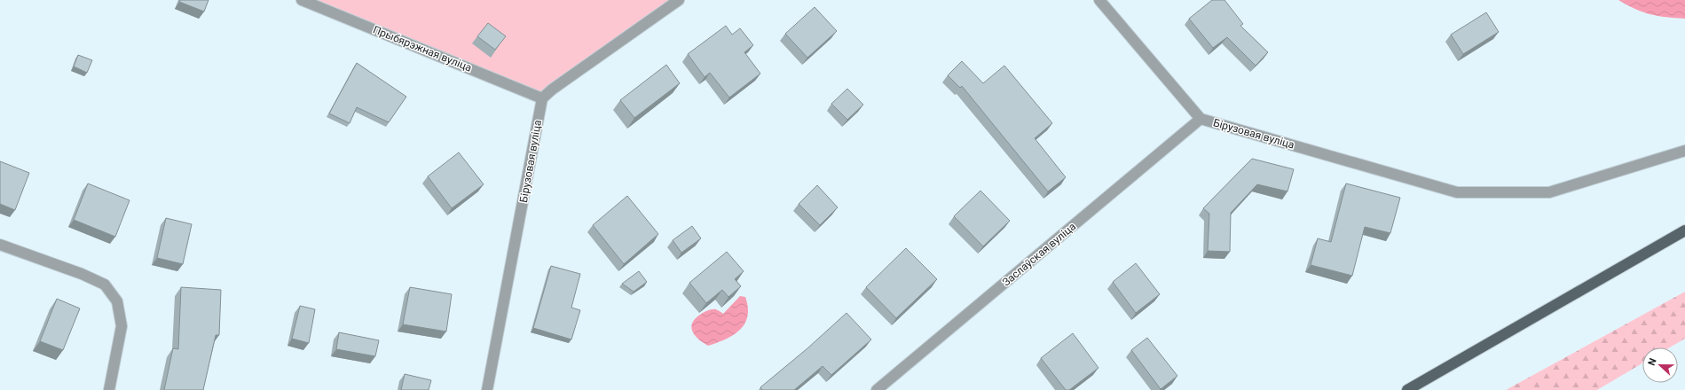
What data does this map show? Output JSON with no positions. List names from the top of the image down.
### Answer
{
  "streets": {
    "street": ["Прыбярэжная вуліца", "Бірузовая вуліца", "Заслаўская вуліца"]
  },
  "crossings": [
    ["Прыбярэжная вуліца", "Бірузовая вуліца"],
    ["Бірузовая вуліца", "Заслаўская вуліца"]
  ],
  "north": "left"
}
